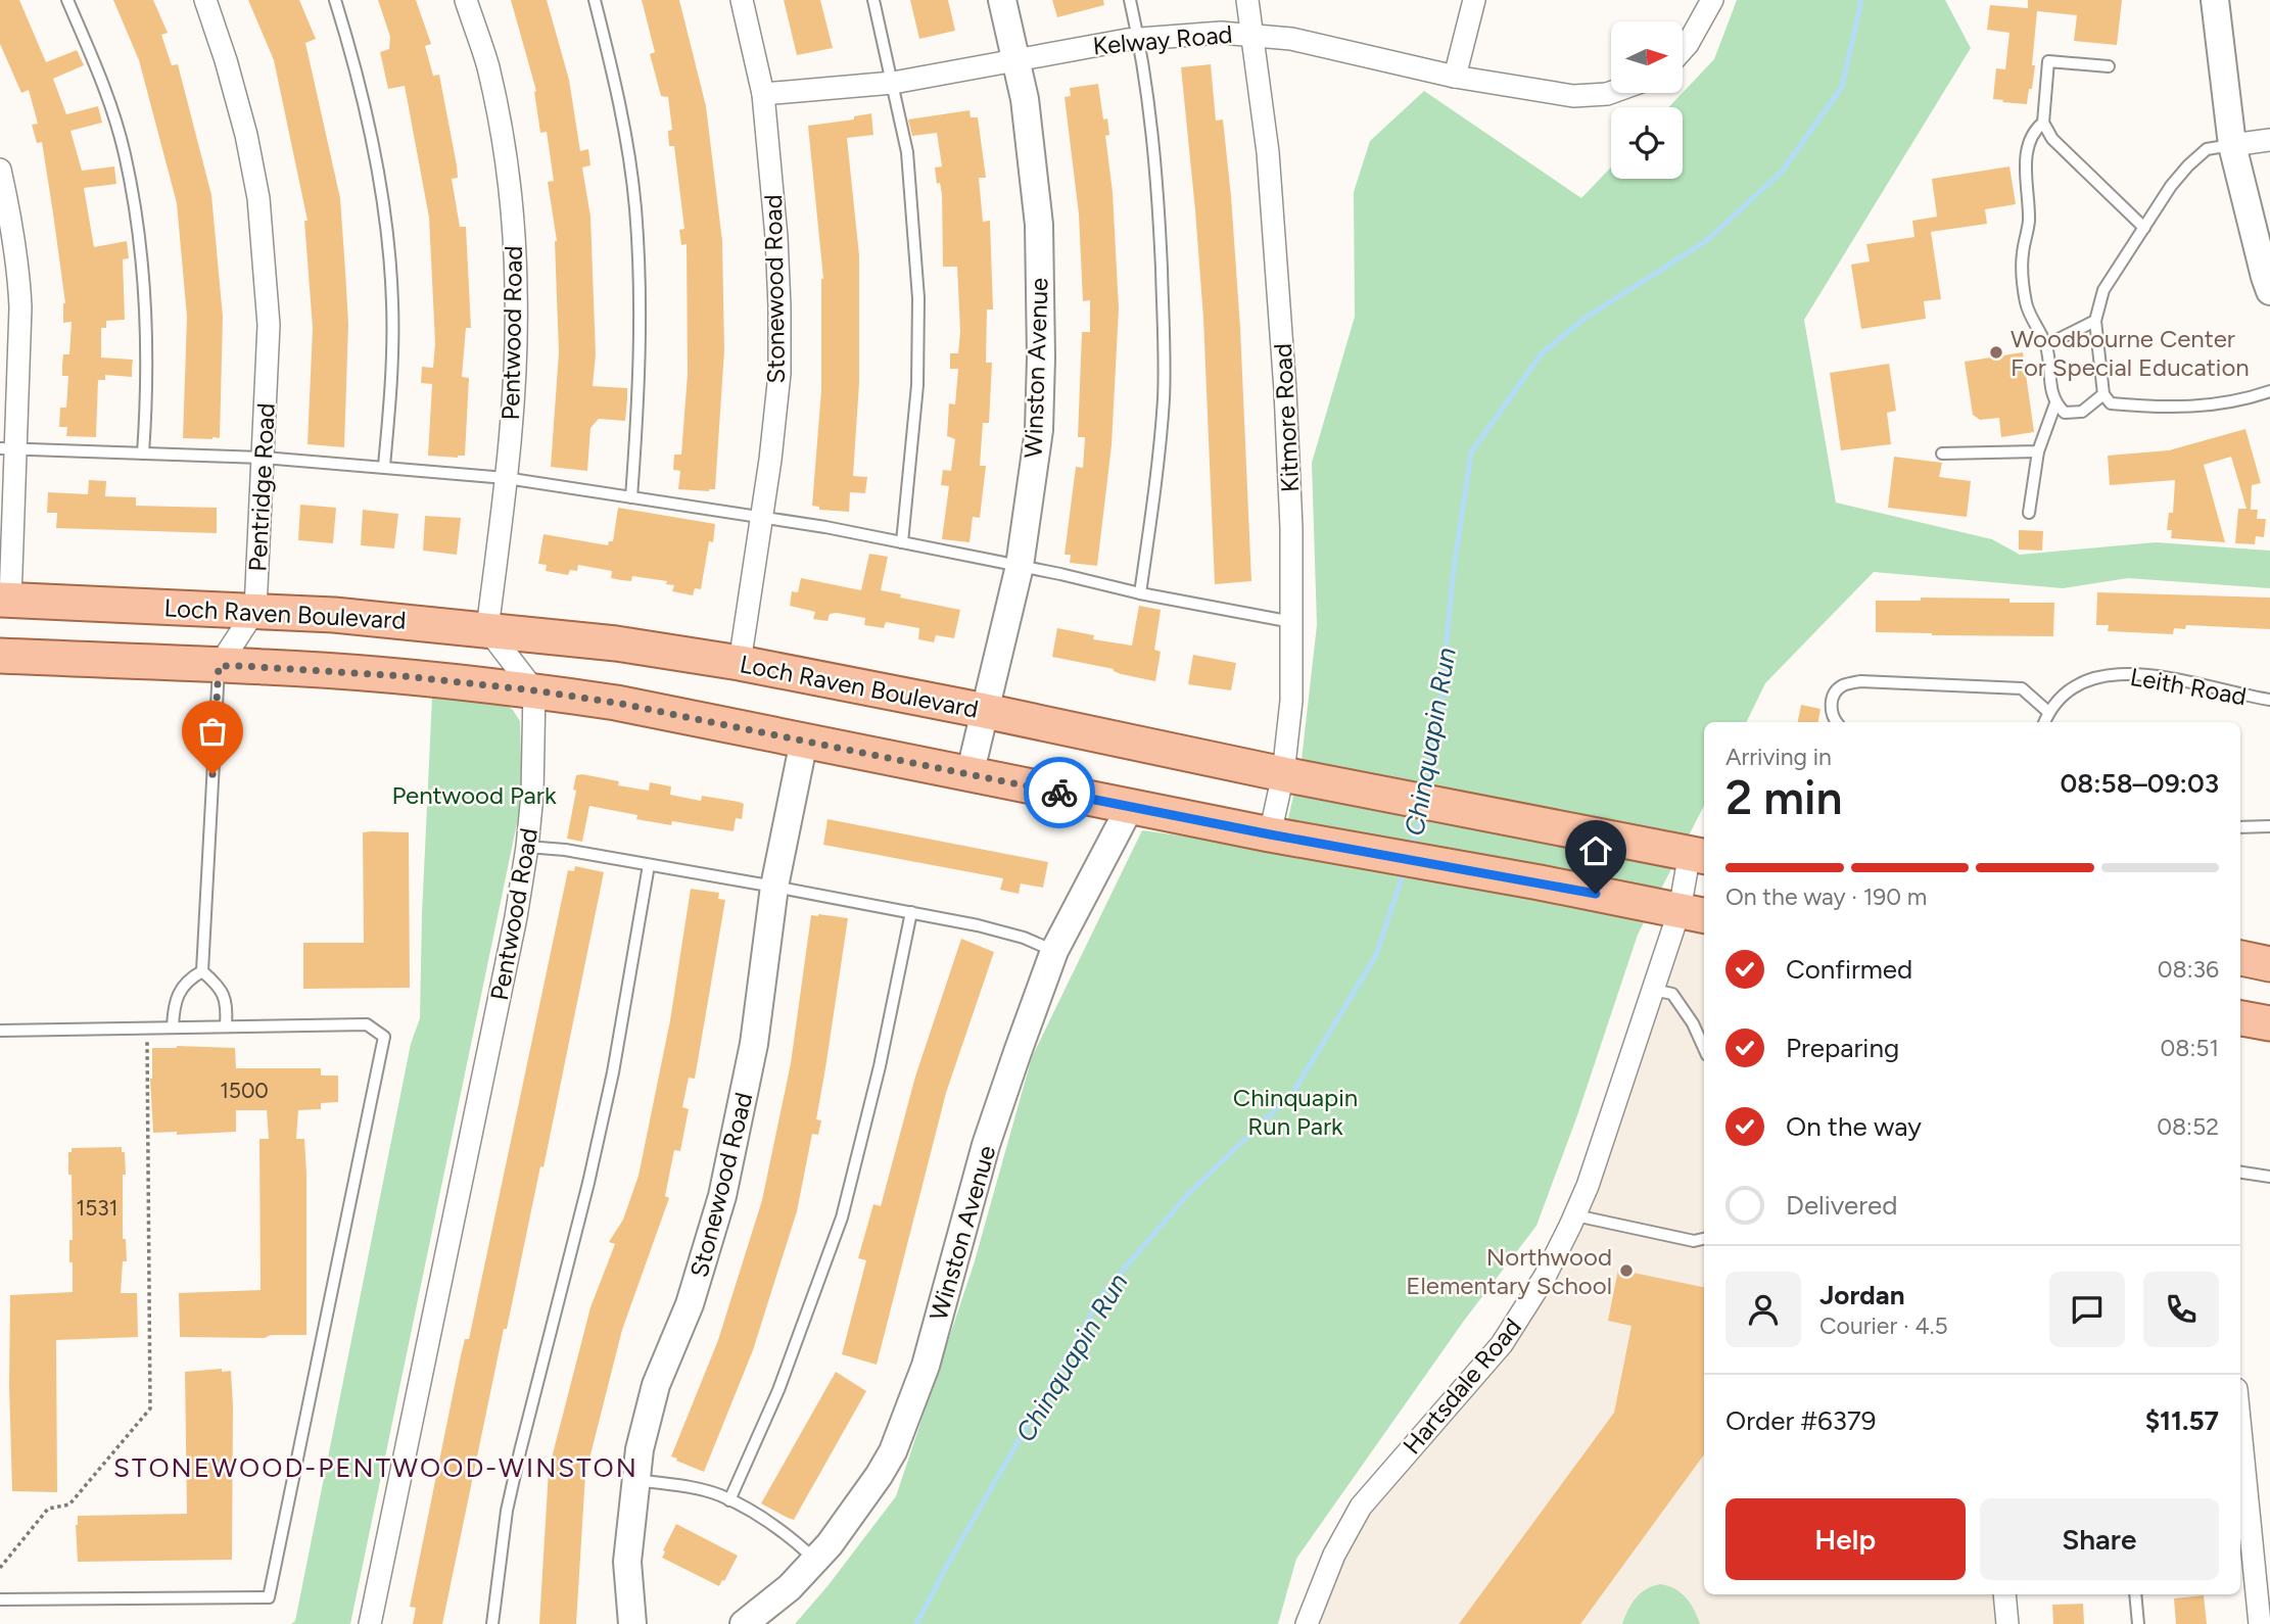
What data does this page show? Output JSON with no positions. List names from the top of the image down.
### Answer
{
  "streets": {
    "main road": ["Loch Raven Boulevard"],
    "street": [
      "Kelway Road",
      "Stonewood Road",
      "Pentwood Road",
      "Winston Avenue",
      "Kitmore Road",
      "Pentridge Road",
      "Hartsdale Road"
    ],
    "lane": ["Leith Road"]
  },
  "crossings": [
    ["Kelway Road", "Stonewood Road"],
    ["Kelway Road", "Winston Avenue"],
    ["Kelway Road", "Kitmore Road"],
    ["Stonewood Road", "Loch Raven Boulevard"],
    ["Pentwood Road", "Loch Raven Boulevard"],
    ["Winston Avenue", "Loch Raven Boulevard"],
    ["Kitmore Road", "Loch Raven Boulevard"],
    ["Pentridge Road", "Loch Raven Boulevard"],
    ["Loch Raven Boulevard", "Hartsdale Road"]
  ],
  "districts": ["STONEWOOD-PENTWOOD-WINSTON"],
  "water": ["Chinquapin Run"],
  "parks": ["Pentwood Park", "Chinquapin Run Park"],
  "places": ["Woodbourne Center For Special Education", "Northwood Elementary School"],
  "house_numbers": ["1500", "1531"],
  "north": "right",
  "page": {
    "heading": ["2 min", "Arriving in", "08:58–09:03"],
    "panel": [
      "Jordan",
      "Courier · 4.5",
      "Order #6379",
      "$11.57"
    ],
    "bar": "On the way · 190 m",
    "list": [
      ["Confirmed", "08:36"],
      ["Preparing", "08:51"],
      ["On the way", "08:52"],
      "Delivered"
    ],
    "buttons": ["Help", "Share"]
  }
}
